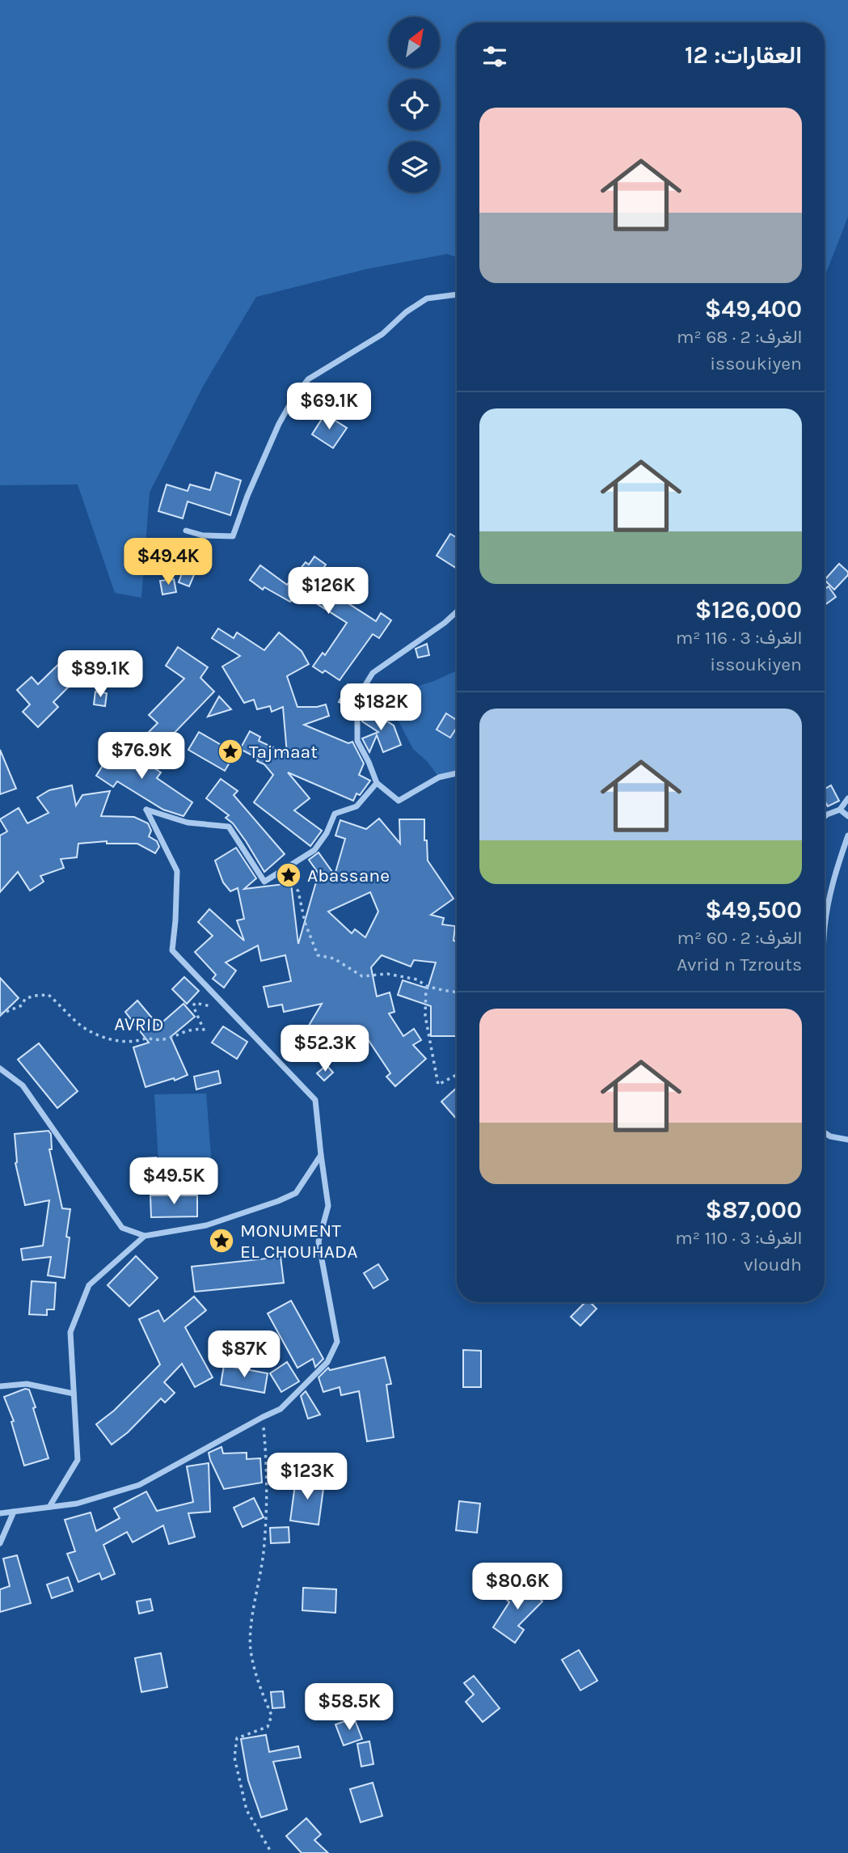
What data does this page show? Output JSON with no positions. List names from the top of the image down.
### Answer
{
  "streets": {
    "path": ["AVRID"]
  },
  "places": {
    "place": ["Tajmaat", "Abassane", "MONUMENT EL CHOUHADA"]
  },
  "north": "top right",
  "page": {
    "heading": "العقارات: 12",
    "list": [
      {
        "name": "$49,400",
        "note": "الغرف: 2 · 68 m² · issoukiyen"
      },
      {
        "name": "$126,000",
        "note": "الغرف: 3 · 116 m² · issoukiyen"
      },
      {
        "name": "$49,500",
        "note": "الغرف: 2 · 60 m² · Avrid n Tzrouts"
      },
      {
        "name": "$87,000",
        "note": "الغرف: 3 · 110 m² · vloudh"
      }
    ],
    "price": [
      "$69.1K",
      "$49.4K",
      "$126K",
      "$89.1K",
      "$182K",
      "$76.9K",
      "$52.3K",
      "$49.5K",
      "$87K",
      "$123K",
      "$80.6K",
      "$58.5K"
    ]
  }
}
